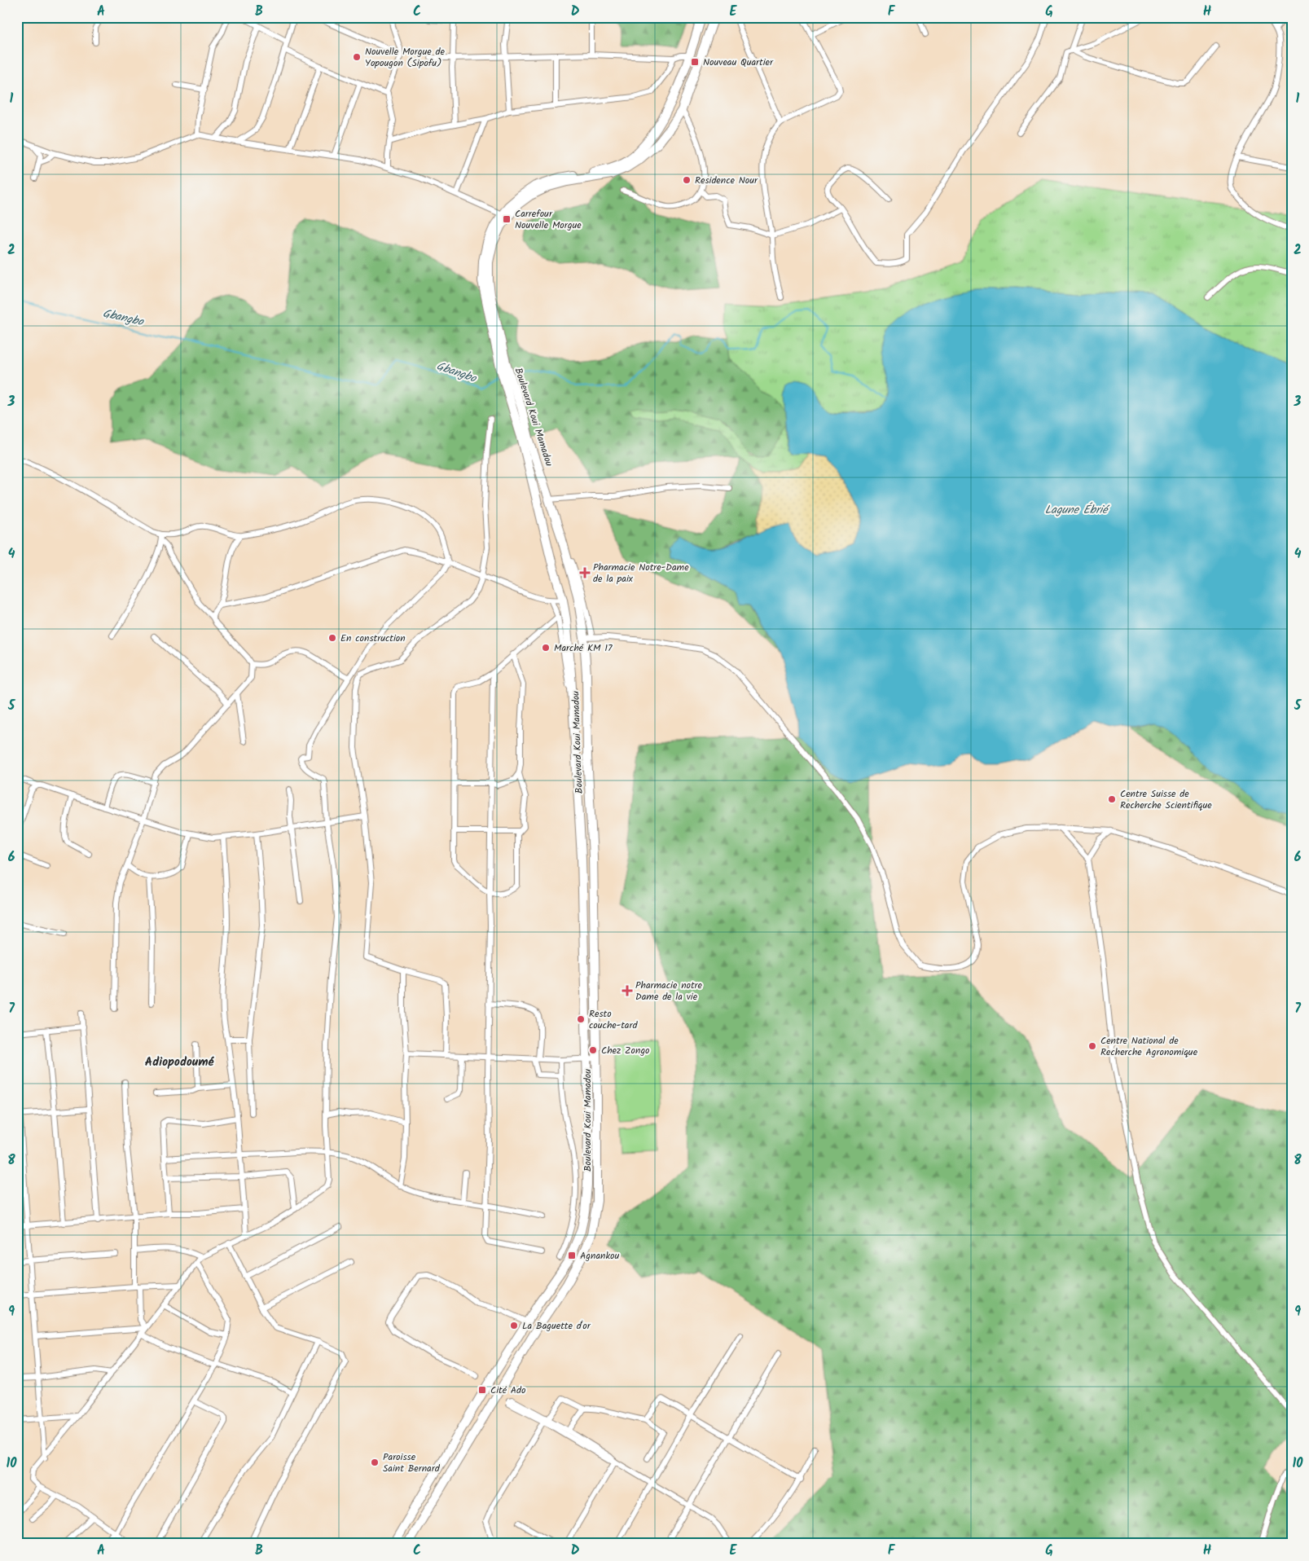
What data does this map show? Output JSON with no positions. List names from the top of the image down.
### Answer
{
  "streets": {
    "main road": ["Boulevard Koui Mamadou"]
  },
  "districts": ["Adiopodoumé"],
  "water": ["Gbangbo", "Lagune Ébrié"],
  "places": {
    "other": [
      "Nouvelle Morgue de Yopougon (Sipofu)",
      "Residence Nour",
      "En construction",
      "Marché KM 17",
      "Centre Suisse de Recherche Scientifique",
      "Resto couche-tard",
      "Centre National de Recherche Agronomique",
      "Chez Zongo",
      "La Baguette d'or",
      "Paroisse Saint Bernard"
    ],
    "transit": [
      "Nouveau Quartier",
      "Carrefour Nouvelle Morgue",
      "Agnankou",
      "Cité Ado"
    ],
    "health": ["Pharmacie Notre-Dame de la paix", "Pharmacie notre Dame de la vie"]
  },
  "grid": {
    "columns": [
      "A",
      "B",
      "C",
      "D",
      "E",
      "F",
      "G",
      "H"
    ],
    "rows": [
      "1",
      "2",
      "3",
      "4",
      "5",
      "6",
      "7",
      "8",
      "9",
      "10"
    ]
  }
}
